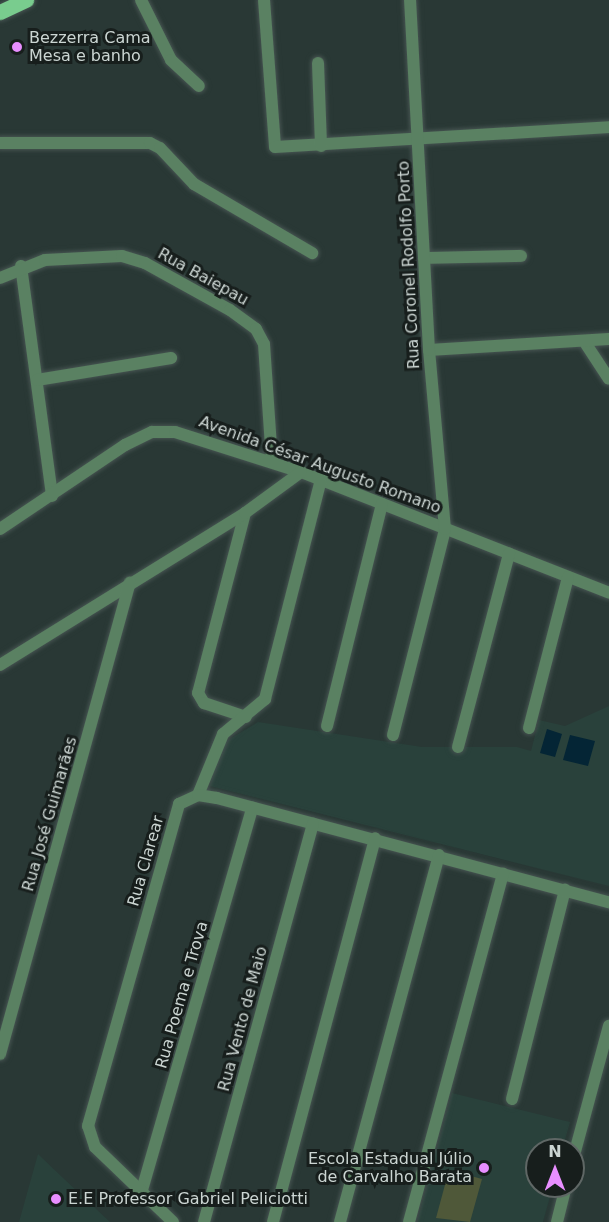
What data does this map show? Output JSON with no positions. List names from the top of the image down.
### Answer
{
  "streets": {
    "street": [
      "Rua Coronel Rodolfo Porto",
      "Rua Baiepau",
      "Avenida César Augusto Romano",
      "Rua José Guimarães",
      "Rua Clarear",
      "Rua Poema e Trova",
      "Rua Vento de Maio"
    ]
  },
  "crossings": [
    ["Rua Coronel Rodolfo Porto", "Avenida César Augusto Romano"],
    ["Rua Baiepau", "Avenida César Augusto Romano"],
    ["Rua Clarear", "Rua Poema e Trova"]
  ],
  "places": ["Bezzerra Cama Mesa e banho", "Escola Estadual Júlio de Carvalho Barata", "E.E Professor Gabriel Peliciotti"],
  "north": "top"
}
